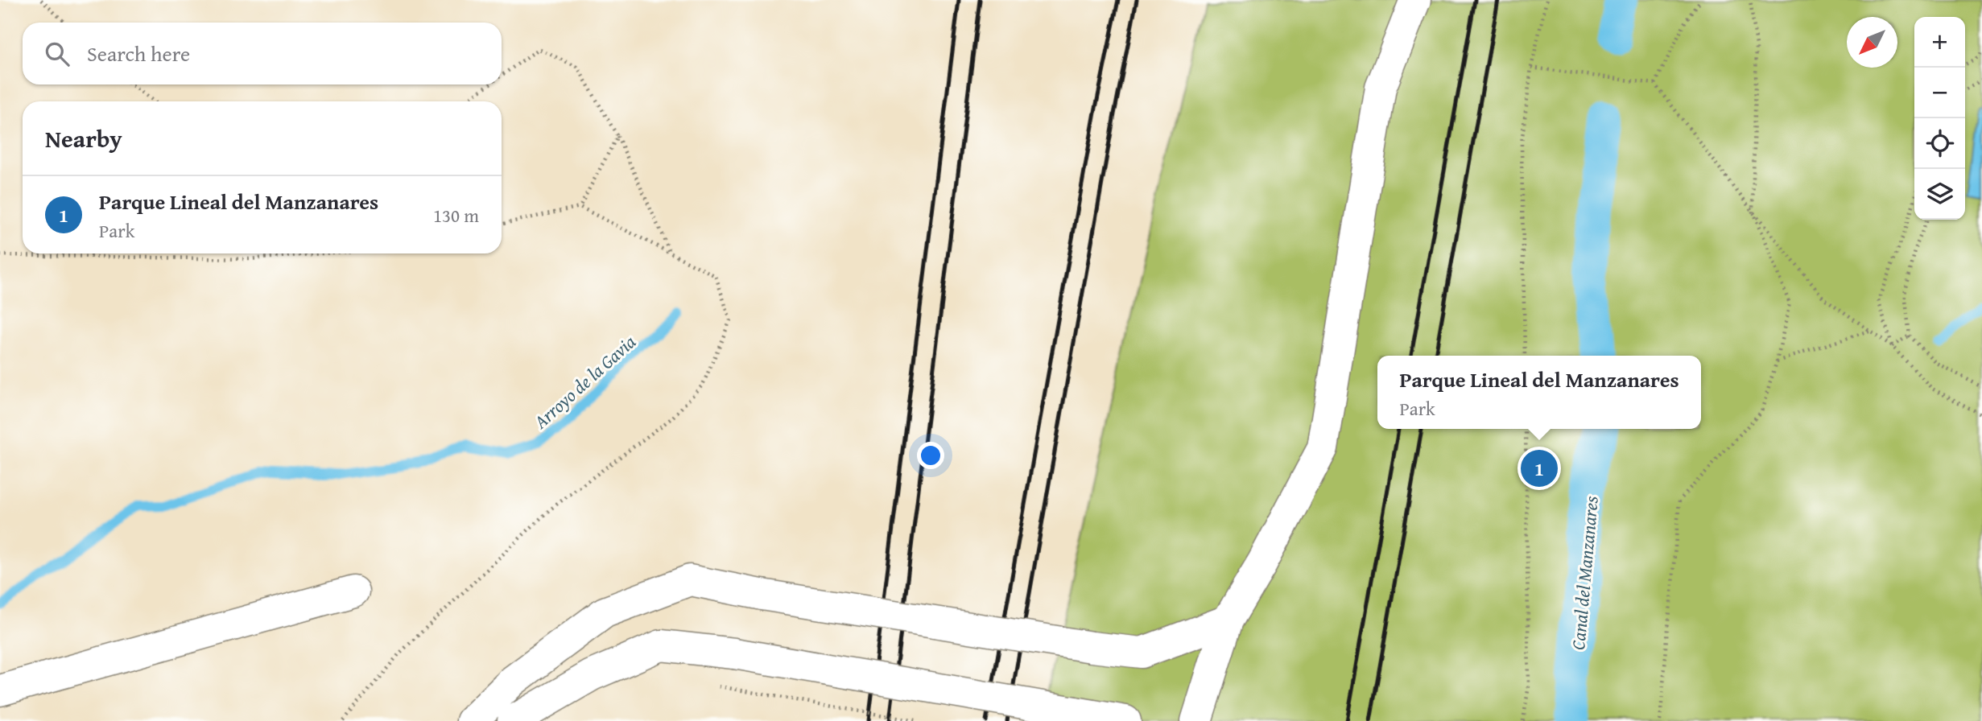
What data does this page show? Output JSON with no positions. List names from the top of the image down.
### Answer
{
  "water": ["Arroyo de la Gavia", "Canal del Manzanares"],
  "north": "bottom left",
  "page": {
    "map_buttons": ["+", "−"],
    "search": "Search here",
    "heading": "Nearby",
    "list": [
      {
        "mark": "1",
        "name": "Parque Lineal del Manzanares",
        "note": "Park",
        "value": "130 m"
      }
    ],
    "popup": ["Parque Lineal del Manzanares", "Park"],
    "pins": "1"
  }
}
